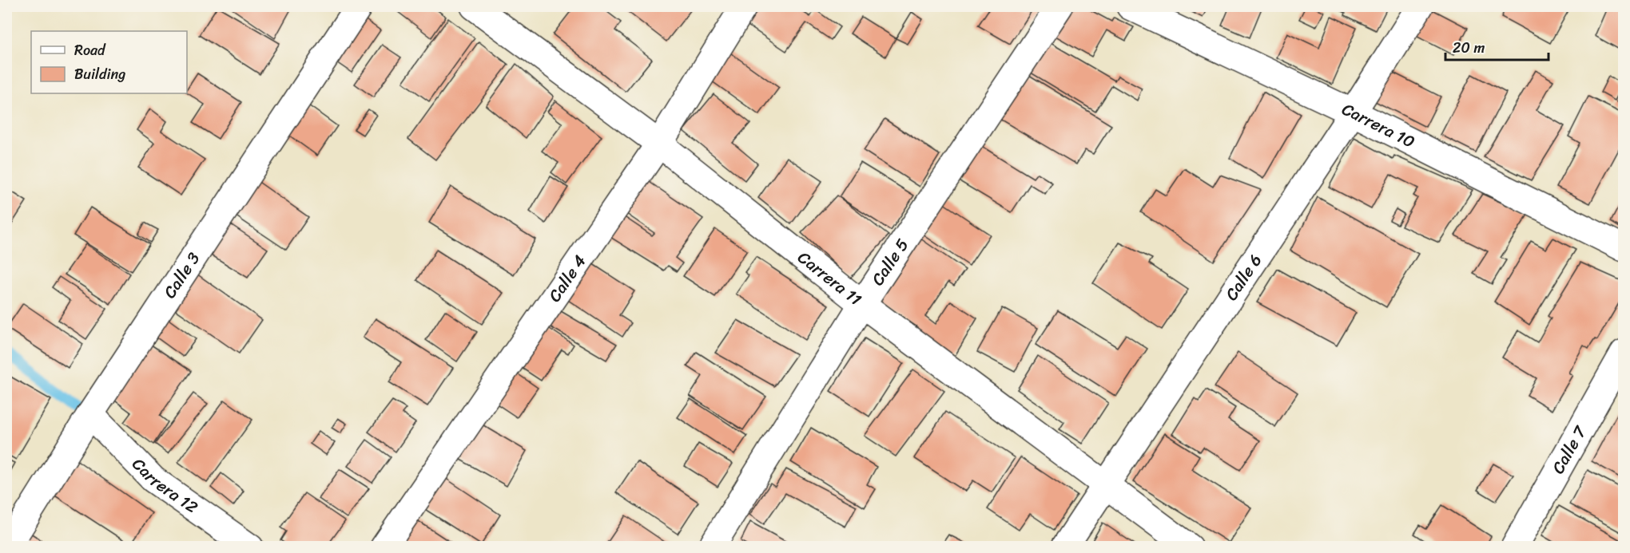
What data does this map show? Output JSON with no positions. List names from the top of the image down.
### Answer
{
  "streets": {
    "street": [
      "Carrera 10",
      "Calle 5",
      "Calle 3",
      "Calle 6",
      "Calle 4",
      "Carrera 11",
      "Calle 7",
      "Carrera 12"
    ]
  },
  "crossings": [
    ["Carrera 10", "Calle 6"],
    ["Calle 5", "Carrera 11"],
    ["Calle 3", "Carrera 12"],
    ["Calle 6", "Carrera 11"],
    ["Calle 4", "Carrera 11"]
  ],
  "legend": ["Road", "Building"],
  "scale_bar": "20 m"
}
